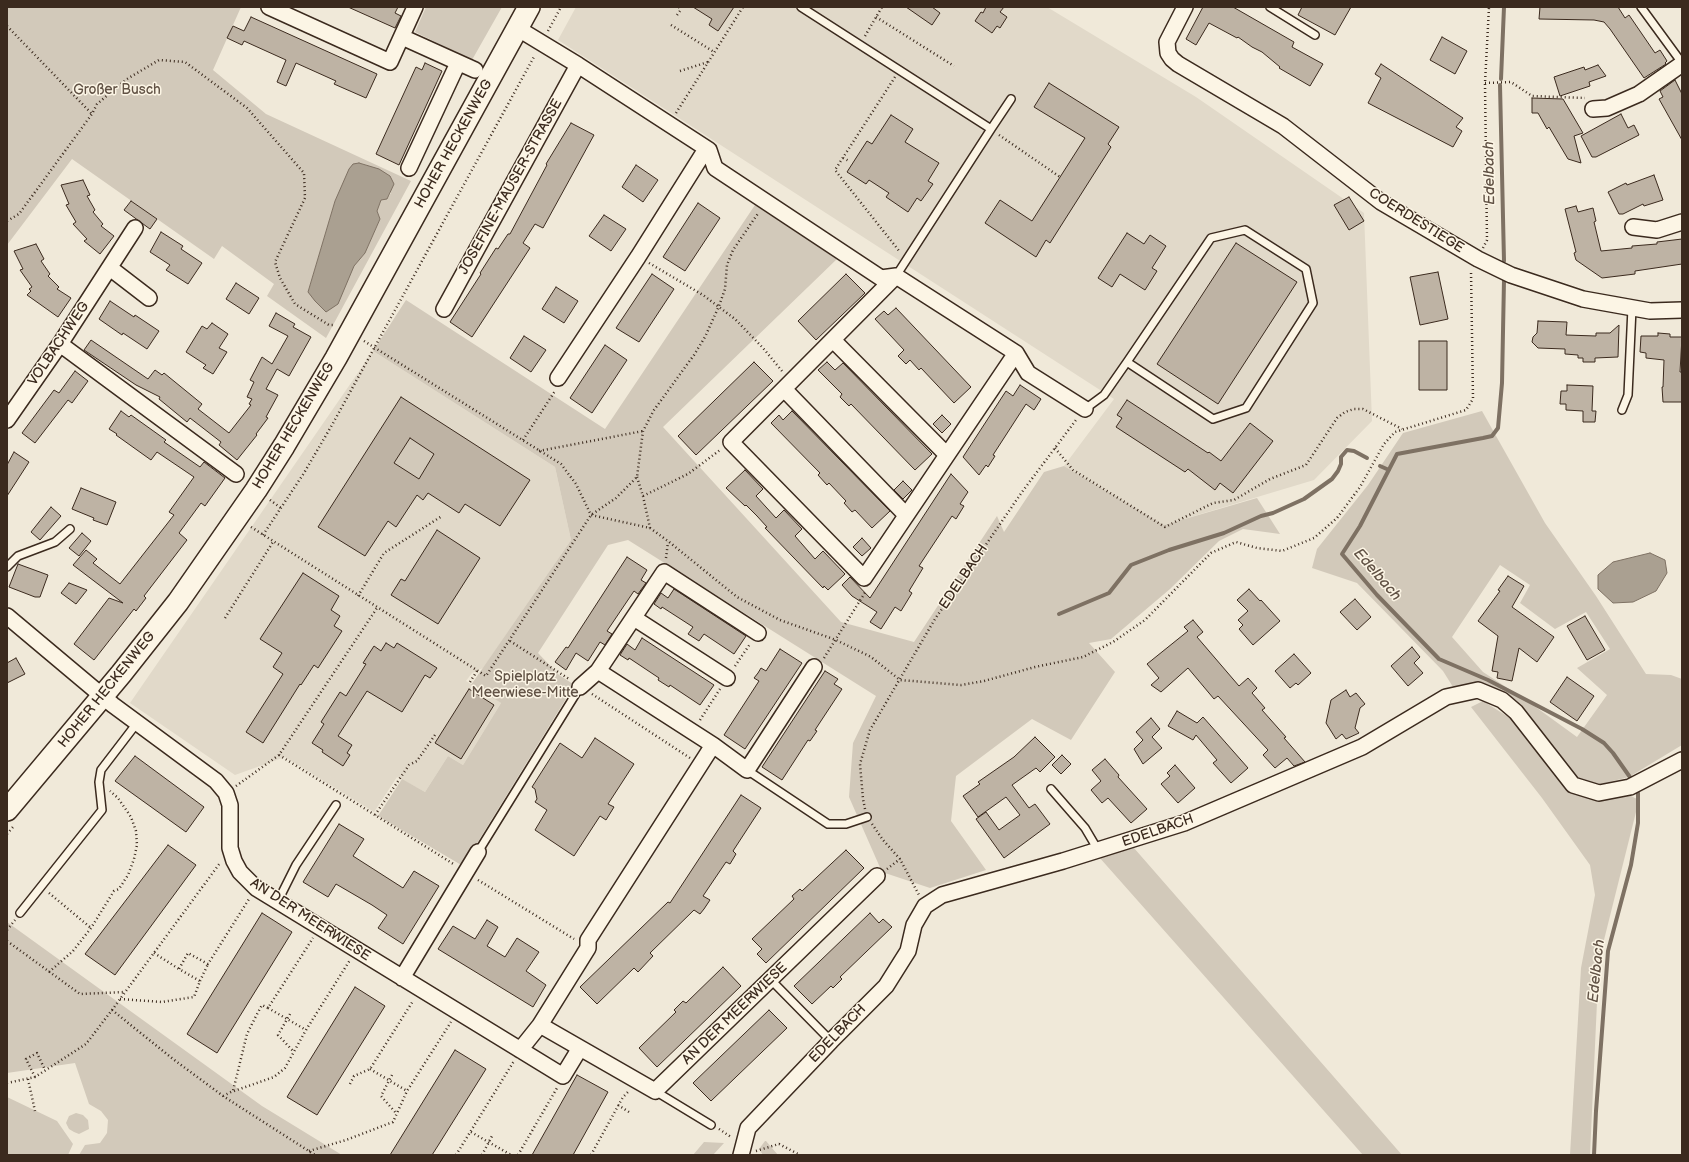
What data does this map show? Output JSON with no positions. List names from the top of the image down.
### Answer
{
  "streets": {
    "street": [
      "HOHER HECKENWEG",
      "JOSEFINE-MAUSER-STRASSE",
      "COERDESTIEGE",
      "VOLBACHWEG",
      "EDELBACH",
      "AN DER MEERWIESE"
    ]
  },
  "crossings": [
    ["HOHER HECKENWEG", "VOLBACHWEG"]
  ],
  "water": ["Edelbach"],
  "parks": ["Großer Busch", "Spielplatz Meerwiese-Mitte"]
}
